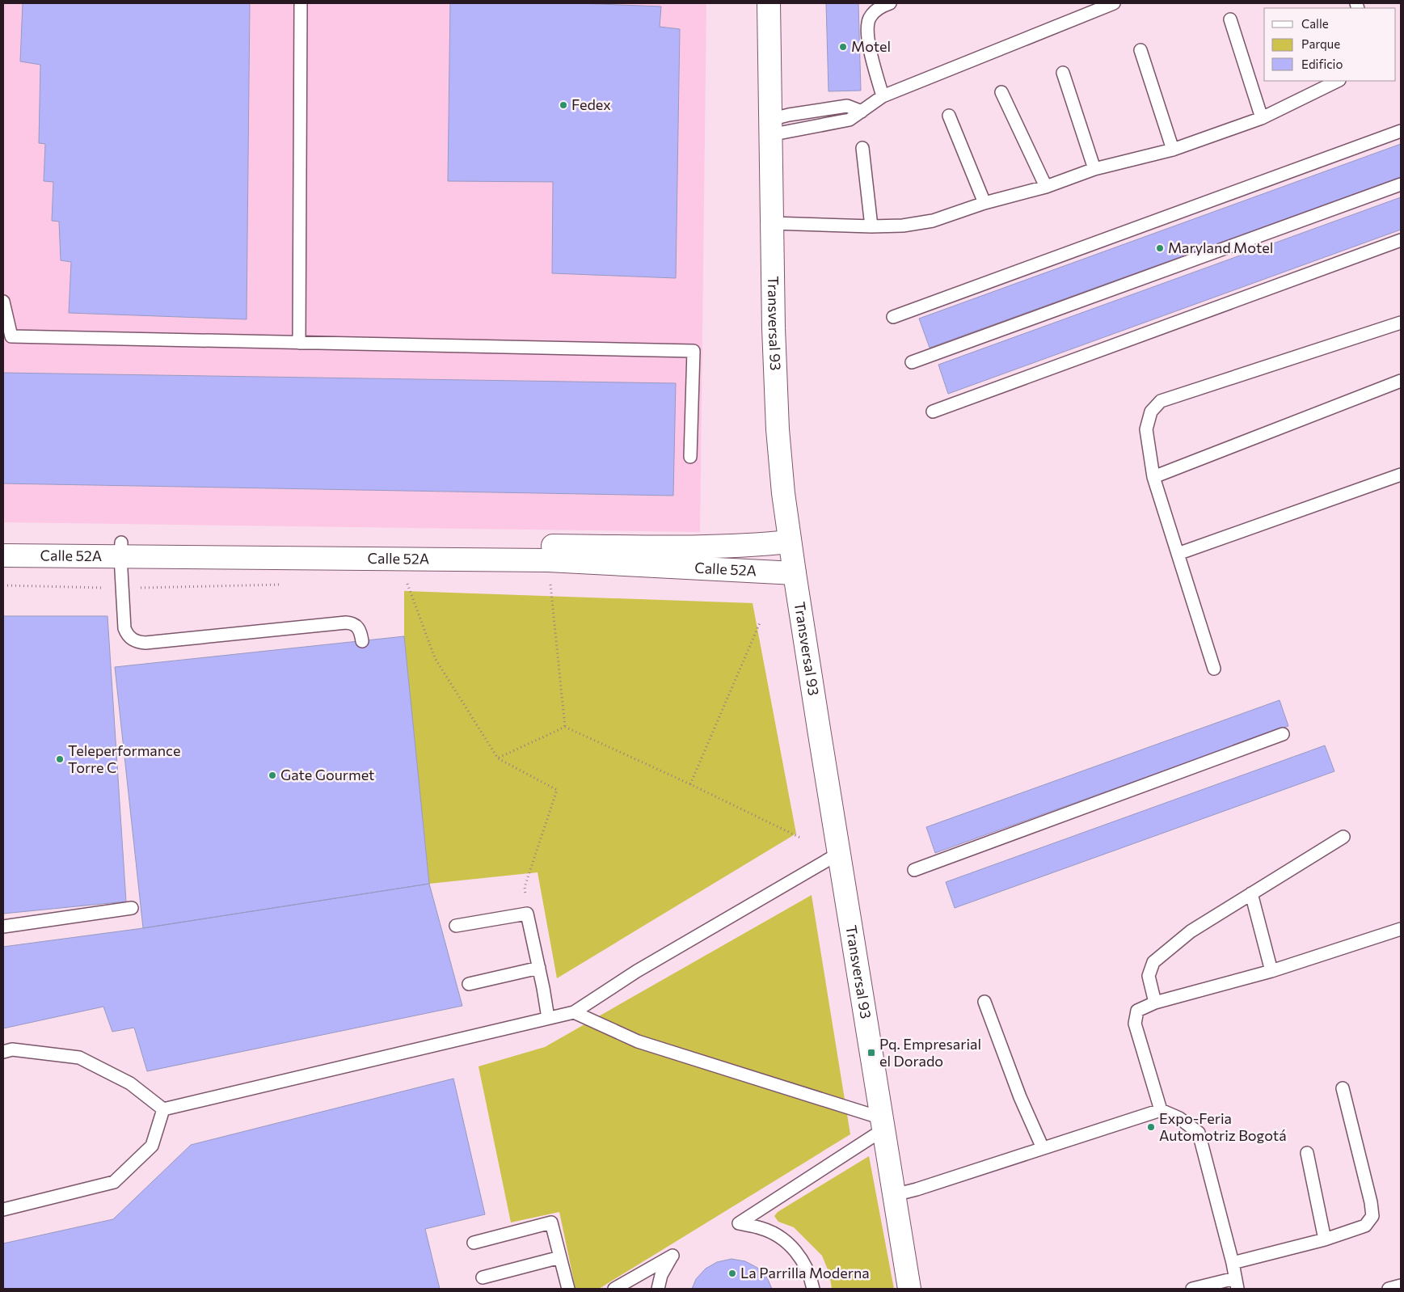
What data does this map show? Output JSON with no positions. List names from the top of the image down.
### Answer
{
  "streets": {
    "street": ["Transversal 93", "Calle 52A"]
  },
  "crossings": [
    ["Transversal 93", "Calle 52A"]
  ],
  "places": {
    "other": [
      "Motel",
      "Fedex",
      "Maryland Motel",
      "Teleperformance Torre C",
      "Gate Gourmet",
      "Expo-Feria Automotriz Bogotá",
      "La Parrilla Moderna"
    ],
    "transit": ["Pq. Empresarial el Dorado"]
  },
  "legend": ["Calle", "Parque", "Edificio"]
}
